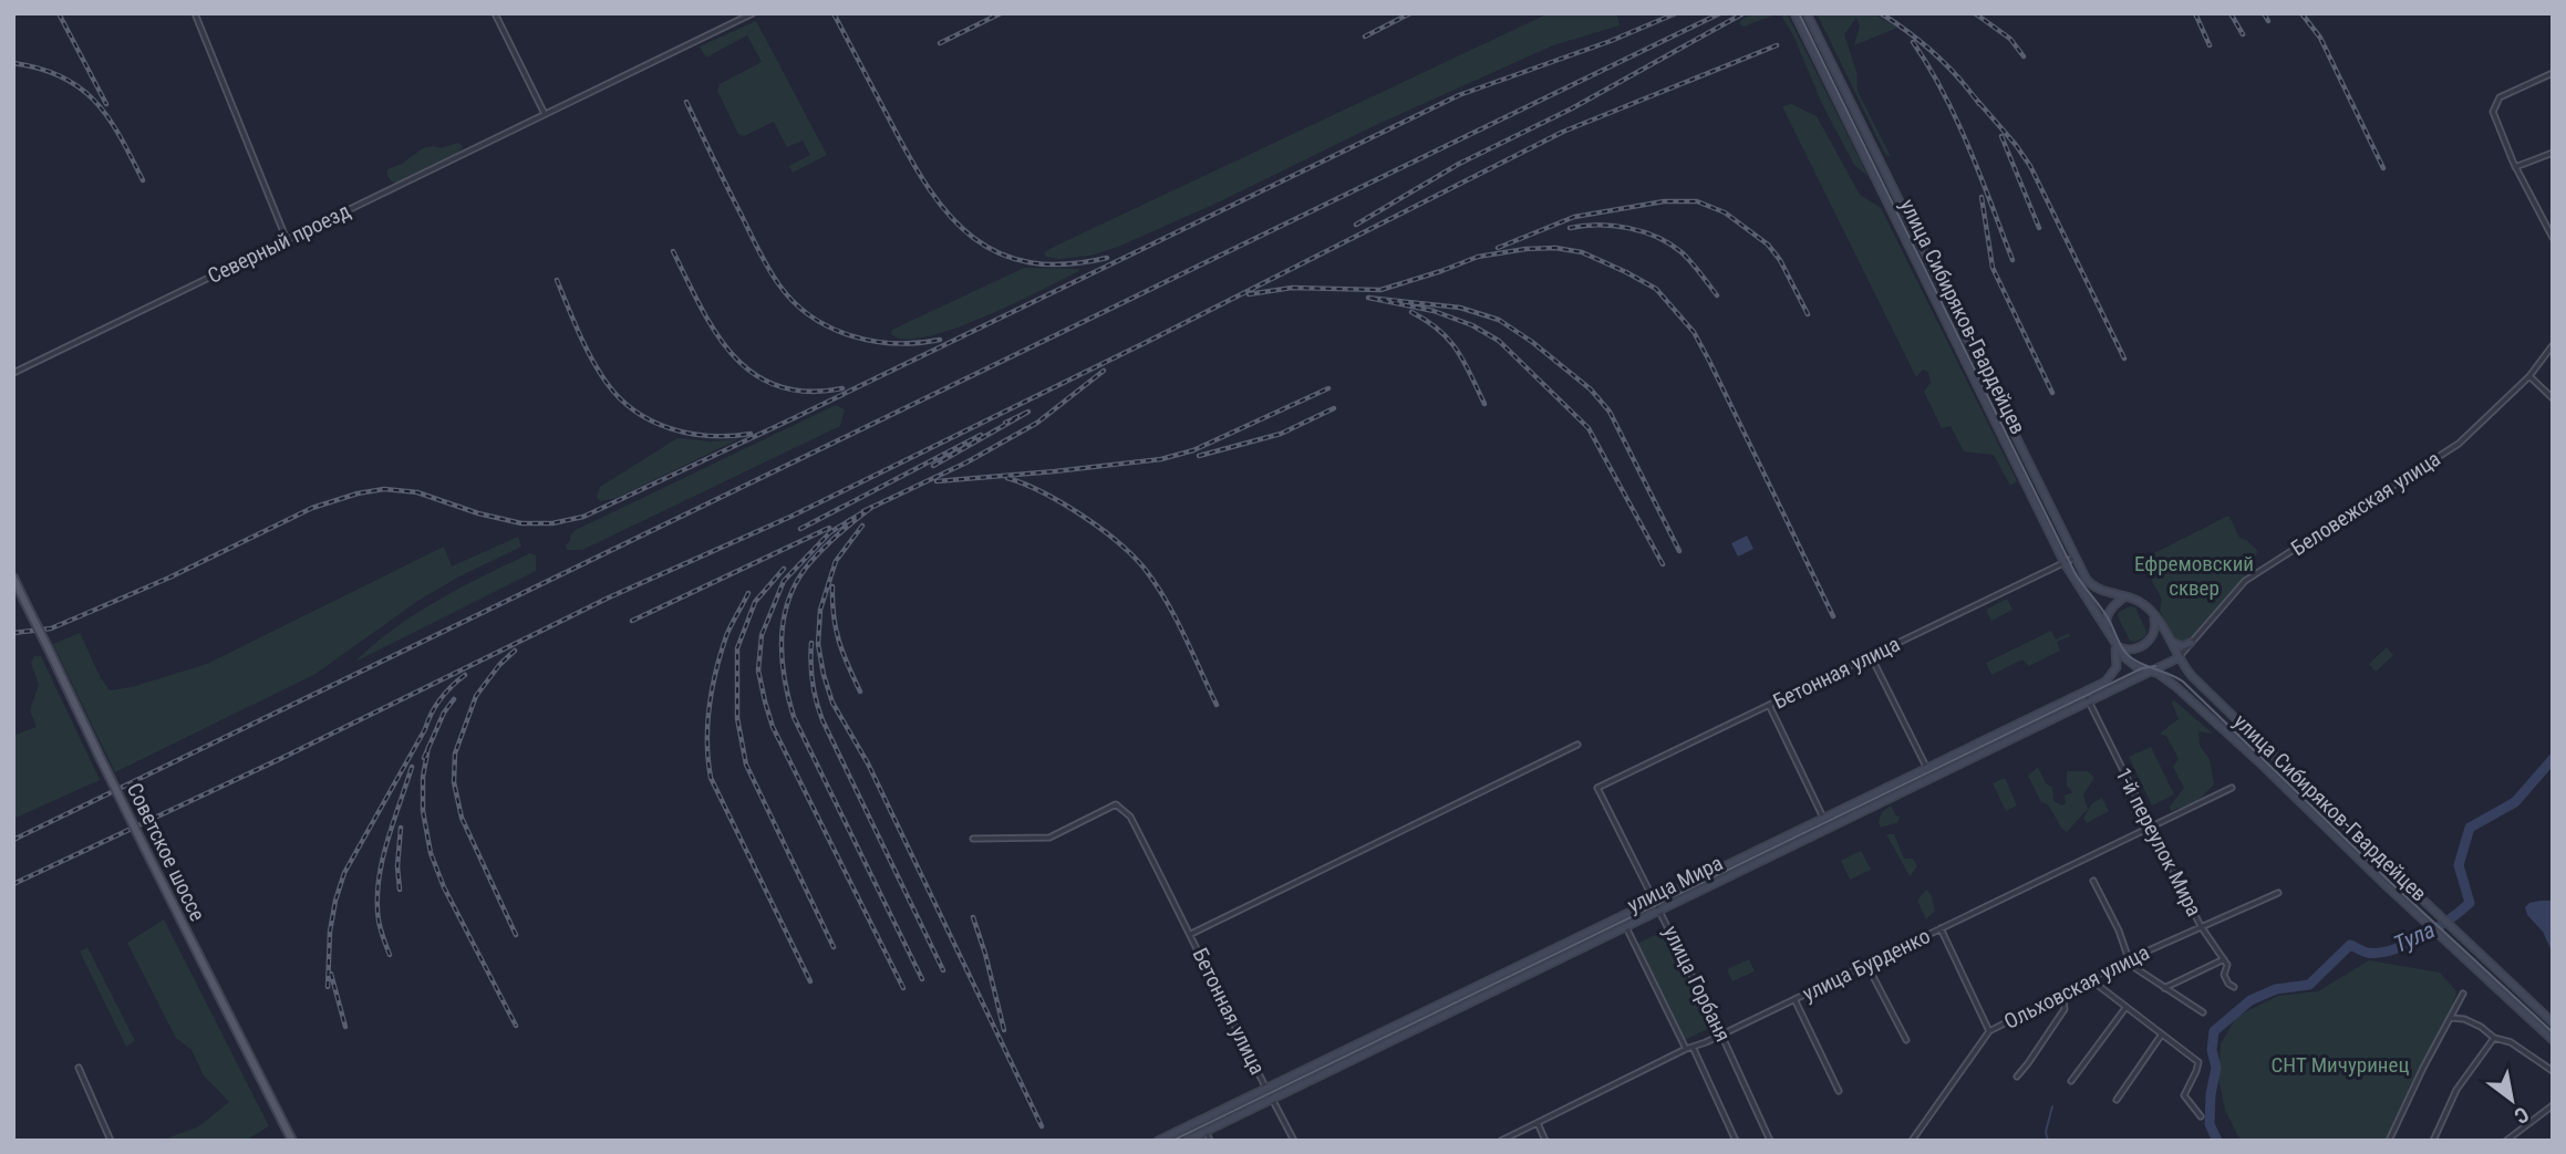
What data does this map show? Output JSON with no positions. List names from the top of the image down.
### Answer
{
  "streets": {
    "main road": ["улица Сибиряков-Гвардейцев", "Советское шоссе", "улица Мира"],
    "street": [
      "Северный проезд",
      "Беловежская улица",
      "Бетонная улица",
      "1-й переулок Мира",
      "улица Бурденко",
      "улица Горбаня",
      "Ольховская улица"
    ]
  },
  "crossings": [
    ["улица Сибиряков-Гвардейцев", "Беловежская улица"],
    ["улица Сибиряков-Гвардейцев", "Бетонная улица"],
    ["улица Сибиряков-Гвардейцев", "улица Мира"],
    ["Беловежская улица", "улица Мира"],
    ["Бетонная улица", "улица Мира"],
    ["Бетонная улица", "улица Горбаня"],
    ["1-й переулок Мира", "улица Мира"],
    ["1-й переулок Мира", "улица Бурденко"],
    ["1-й переулок Мира", "Ольховская улица"],
    ["улица Мира", "улица Горбаня"],
    ["улица Бурденко", "улица Горбаня"]
  ],
  "water": ["Тула"],
  "parks": ["Ефремовский сквер", "СНТ Мичуринец"],
  "north": "bottom right"
}
